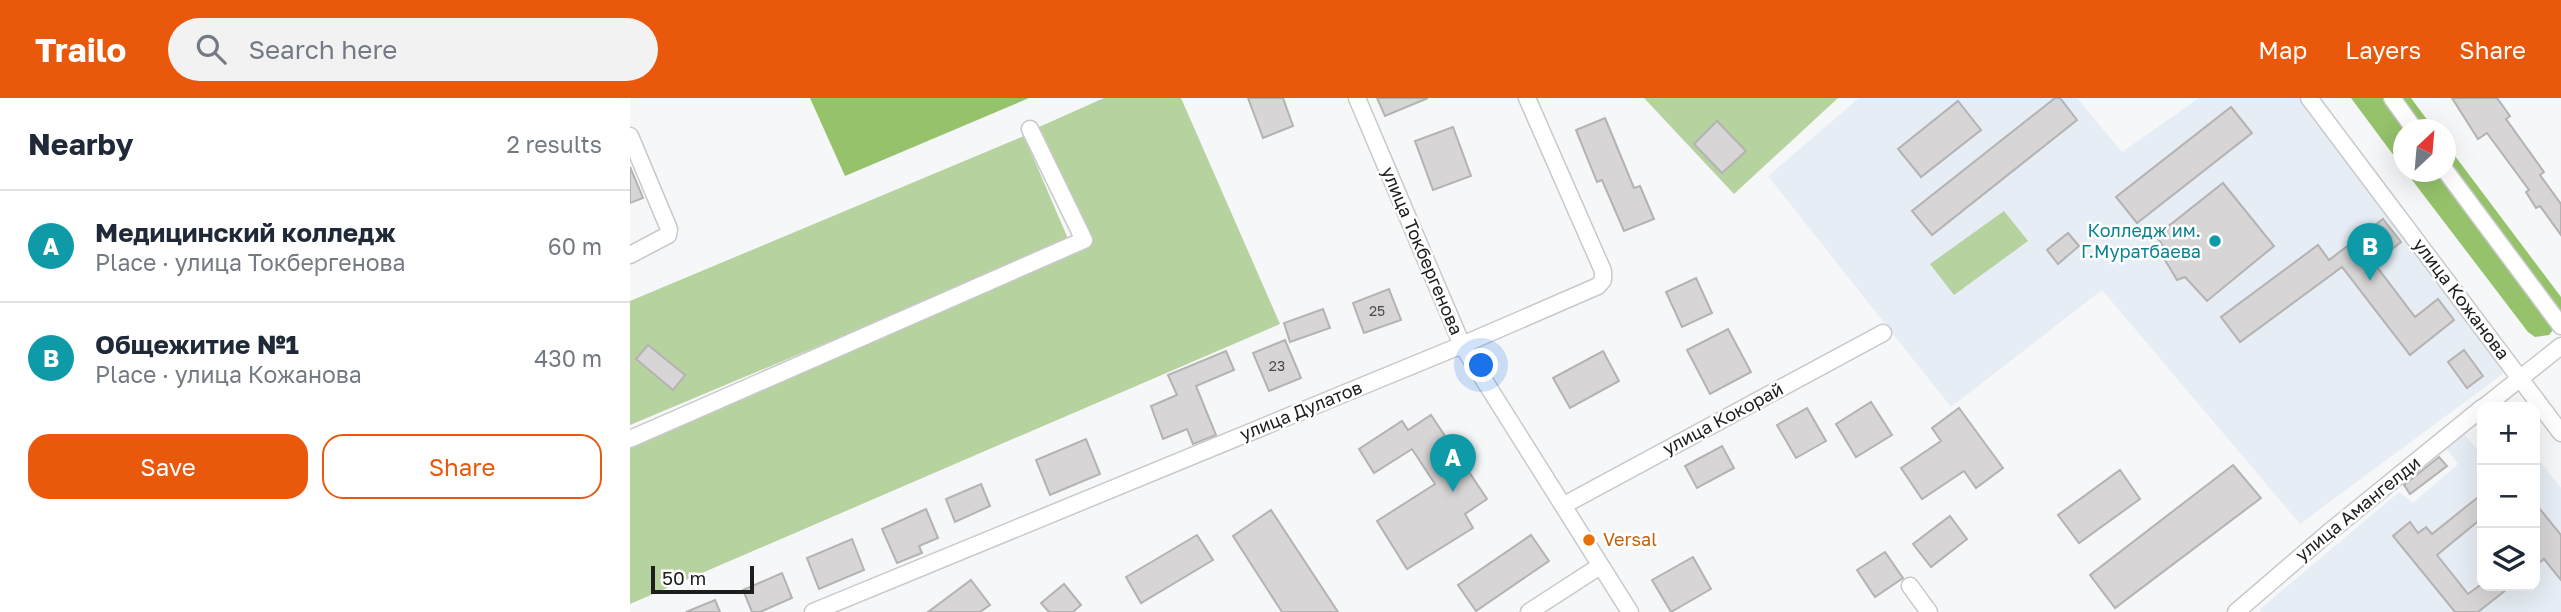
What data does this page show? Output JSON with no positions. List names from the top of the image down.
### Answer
{
  "streets": {
    "street": [
      "улица Токбергенова",
      "улица Кожанова",
      "улица Дулатов",
      "улица Кокорай",
      "улица Амангелди"
    ]
  },
  "crossings": [
    ["улица Токбергенова", "улица Дулатов"],
    ["улица Токбергенова", "улица Кокорай"],
    ["улица Кожанова", "улица Амангелди"]
  ],
  "places": ["Колледж им. Г.Муратбаева", "Versal"],
  "house_numbers": ["25", "23"],
  "scale_bar": "50 m",
  "north": "top right",
  "page": {
    "header": "Trailo",
    "search": "Search here",
    "nav": ["Map", "Layers", "Share"],
    "heading": ["Nearby", "2 results"],
    "list": [
      {
        "mark": "A",
        "name": "Медицинский колледж",
        "note": "Place · улица Токбергенова",
        "value": "60 m"
      },
      {
        "mark": "B",
        "name": "Общежитие №1",
        "note": "Place · улица Кожанова",
        "value": "430 m"
      }
    ],
    "pins": ["B", "A"],
    "map_buttons": ["+", "−"],
    "buttons": ["Save", "Share"],
    "scale": "50 m"
  }
}
